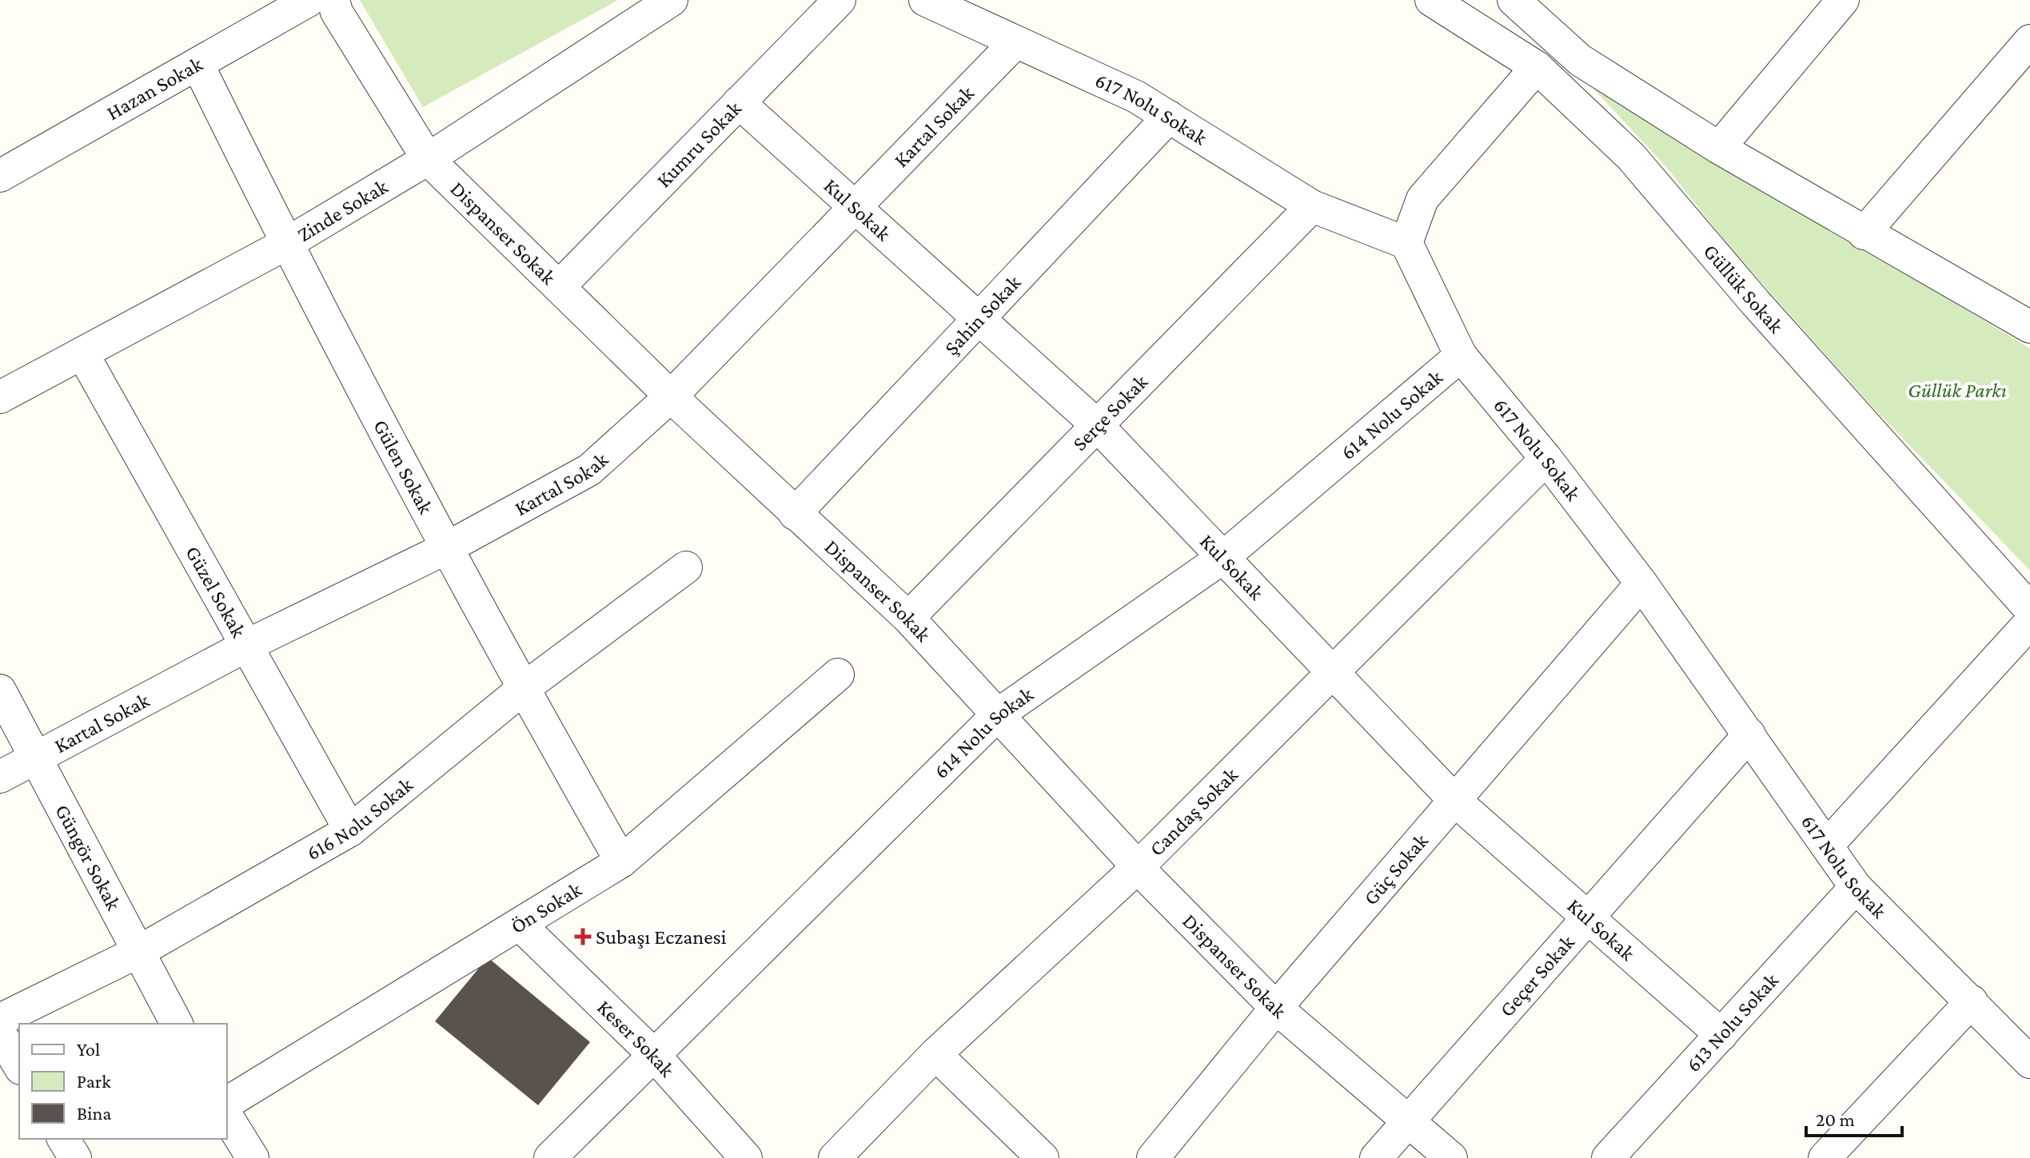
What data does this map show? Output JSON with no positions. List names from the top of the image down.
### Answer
{
  "streets": {
    "street": [
      "Hazan Sokak",
      "617 Nolu Sokak",
      "Kartal Sokak",
      "Kumru Sokak",
      "Kul Sokak",
      "Zinde Sokak",
      "Dispanser Sokak",
      "Güllük Sokak",
      "Şahin Sokak",
      "Serçe Sokak",
      "614 Nolu Sokak",
      "Gülen Sokak",
      "Güzel Sokak",
      "Candaş Sokak",
      "616 Nolu Sokak",
      "Güngör Sokak",
      "Güç Sokak",
      "Ön Sokak",
      "Geçer Sokak",
      "613 Nolu Sokak",
      "Keser Sokak"
    ]
  },
  "crossings": [
    ["Hazan Sokak", "Gülen Sokak"],
    ["617 Nolu Sokak", "Kartal Sokak"],
    ["617 Nolu Sokak", "Şahin Sokak"],
    ["617 Nolu Sokak", "Serçe Sokak"],
    ["617 Nolu Sokak", "614 Nolu Sokak"],
    ["617 Nolu Sokak", "Candaş Sokak"],
    ["617 Nolu Sokak", "Güç Sokak"],
    ["617 Nolu Sokak", "Geçer Sokak"],
    ["617 Nolu Sokak", "613 Nolu Sokak"],
    ["Kartal Sokak", "Kul Sokak"],
    ["Kartal Sokak", "Dispanser Sokak"],
    ["Kartal Sokak", "Gülen Sokak"],
    ["Kartal Sokak", "Güzel Sokak"],
    ["Kartal Sokak", "Güngör Sokak"],
    ["Kumru Sokak", "Kul Sokak"],
    ["Kumru Sokak", "Dispanser Sokak"],
    ["Kul Sokak", "Şahin Sokak"],
    ["Kul Sokak", "Serçe Sokak"],
    ["Kul Sokak", "614 Nolu Sokak"],
    ["Kul Sokak", "Candaş Sokak"],
    ["Kul Sokak", "Güç Sokak"],
    ["Kul Sokak", "Geçer Sokak"],
    ["Kul Sokak", "613 Nolu Sokak"],
    ["Zinde Sokak", "Dispanser Sokak"],
    ["Zinde Sokak", "Gülen Sokak"],
    ["Zinde Sokak", "Güzel Sokak"],
    ["Dispanser Sokak", "Şahin Sokak"],
    ["Dispanser Sokak", "Serçe Sokak"],
    ["Dispanser Sokak", "614 Nolu Sokak"],
    ["Dispanser Sokak", "Candaş Sokak"],
    ["Dispanser Sokak", "Güç Sokak"],
    ["Dispanser Sokak", "Geçer Sokak"],
    ["614 Nolu Sokak", "Keser Sokak"],
    ["Gülen Sokak", "616 Nolu Sokak"],
    ["Gülen Sokak", "Ön Sokak"],
    ["Güzel Sokak", "616 Nolu Sokak"],
    ["616 Nolu Sokak", "Güngör Sokak"],
    ["Ön Sokak", "Keser Sokak"]
  ],
  "parks": ["Güllük Parkı"],
  "places": {
    "health": ["Subaşı Eczanesi"]
  },
  "legend": ["Yol", "Park", "Bina"],
  "scale_bar": "20 m"
}
